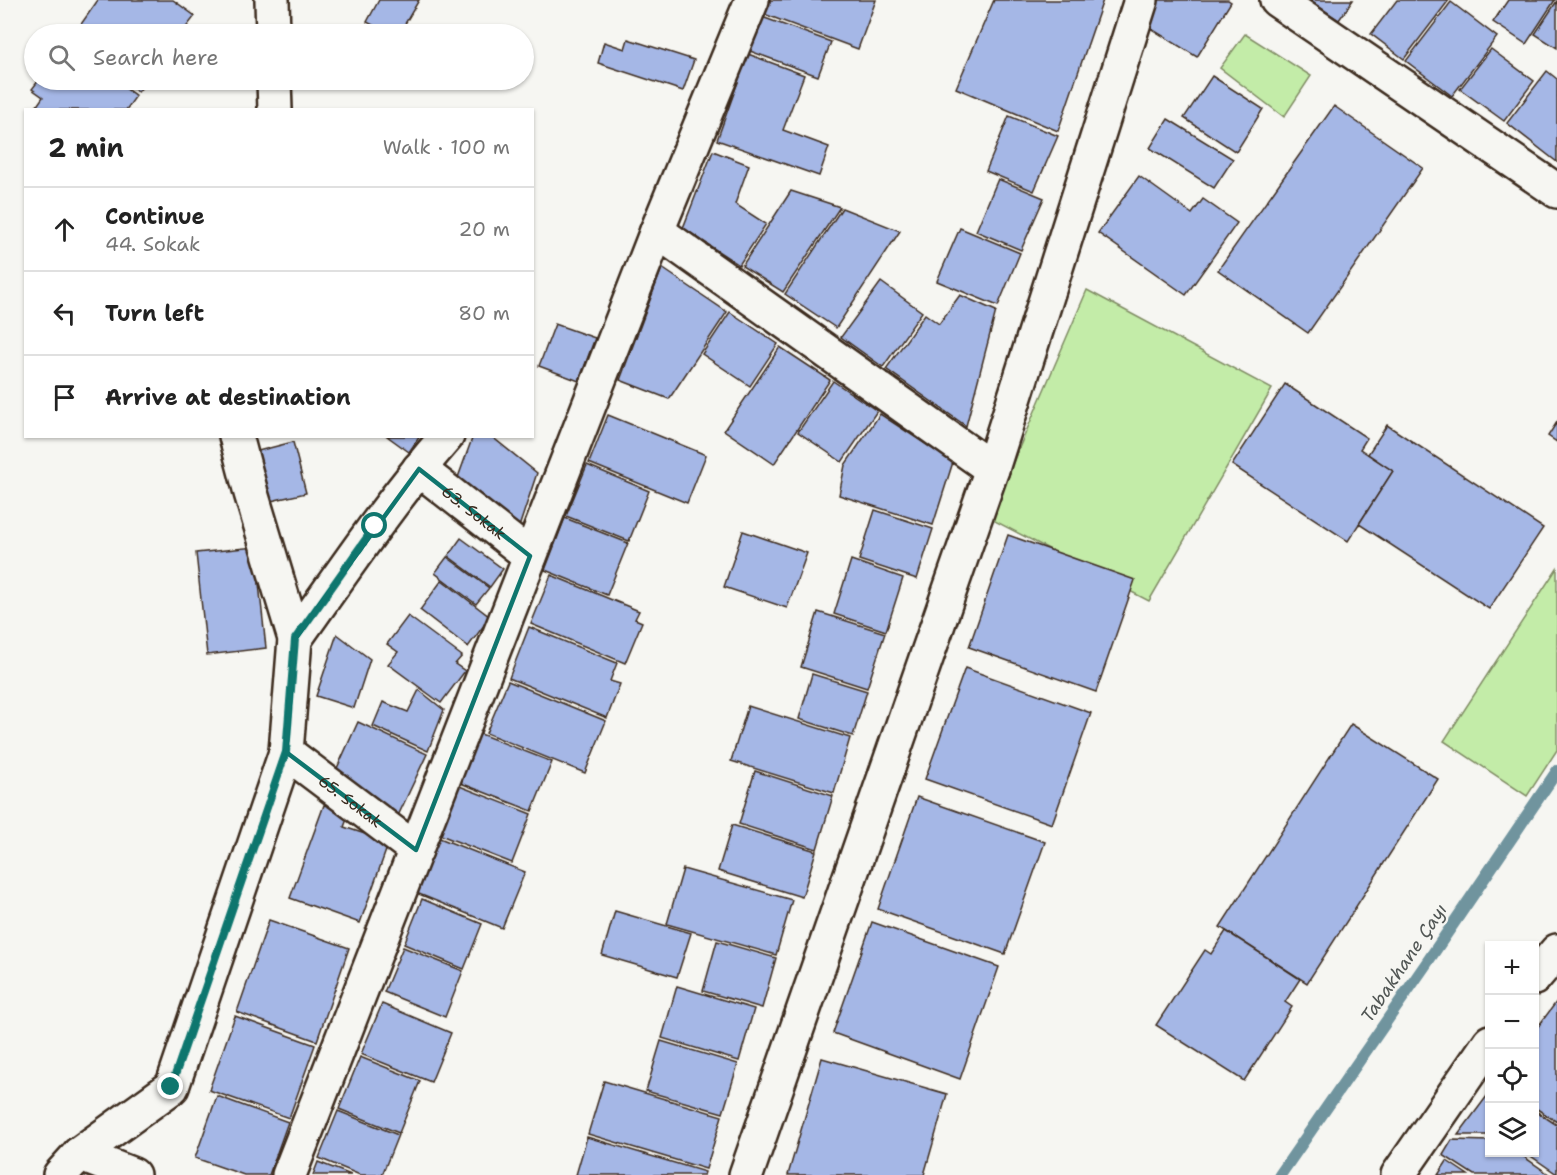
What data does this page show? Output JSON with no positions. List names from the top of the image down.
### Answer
{
  "streets": {
    "street": ["63. Sokak", "65. Sokak"]
  },
  "water": ["Tabakhane Çayı"],
  "page": {
    "search": "Search here",
    "heading": ["2 min", "Walk · 100 m"],
    "list": [
      ["Continue", "44. Sokak", "20 m"],
      ["Turn left", "80 m"],
      "Arrive at destination"
    ],
    "map_buttons": ["+", "−"]
  }
}
